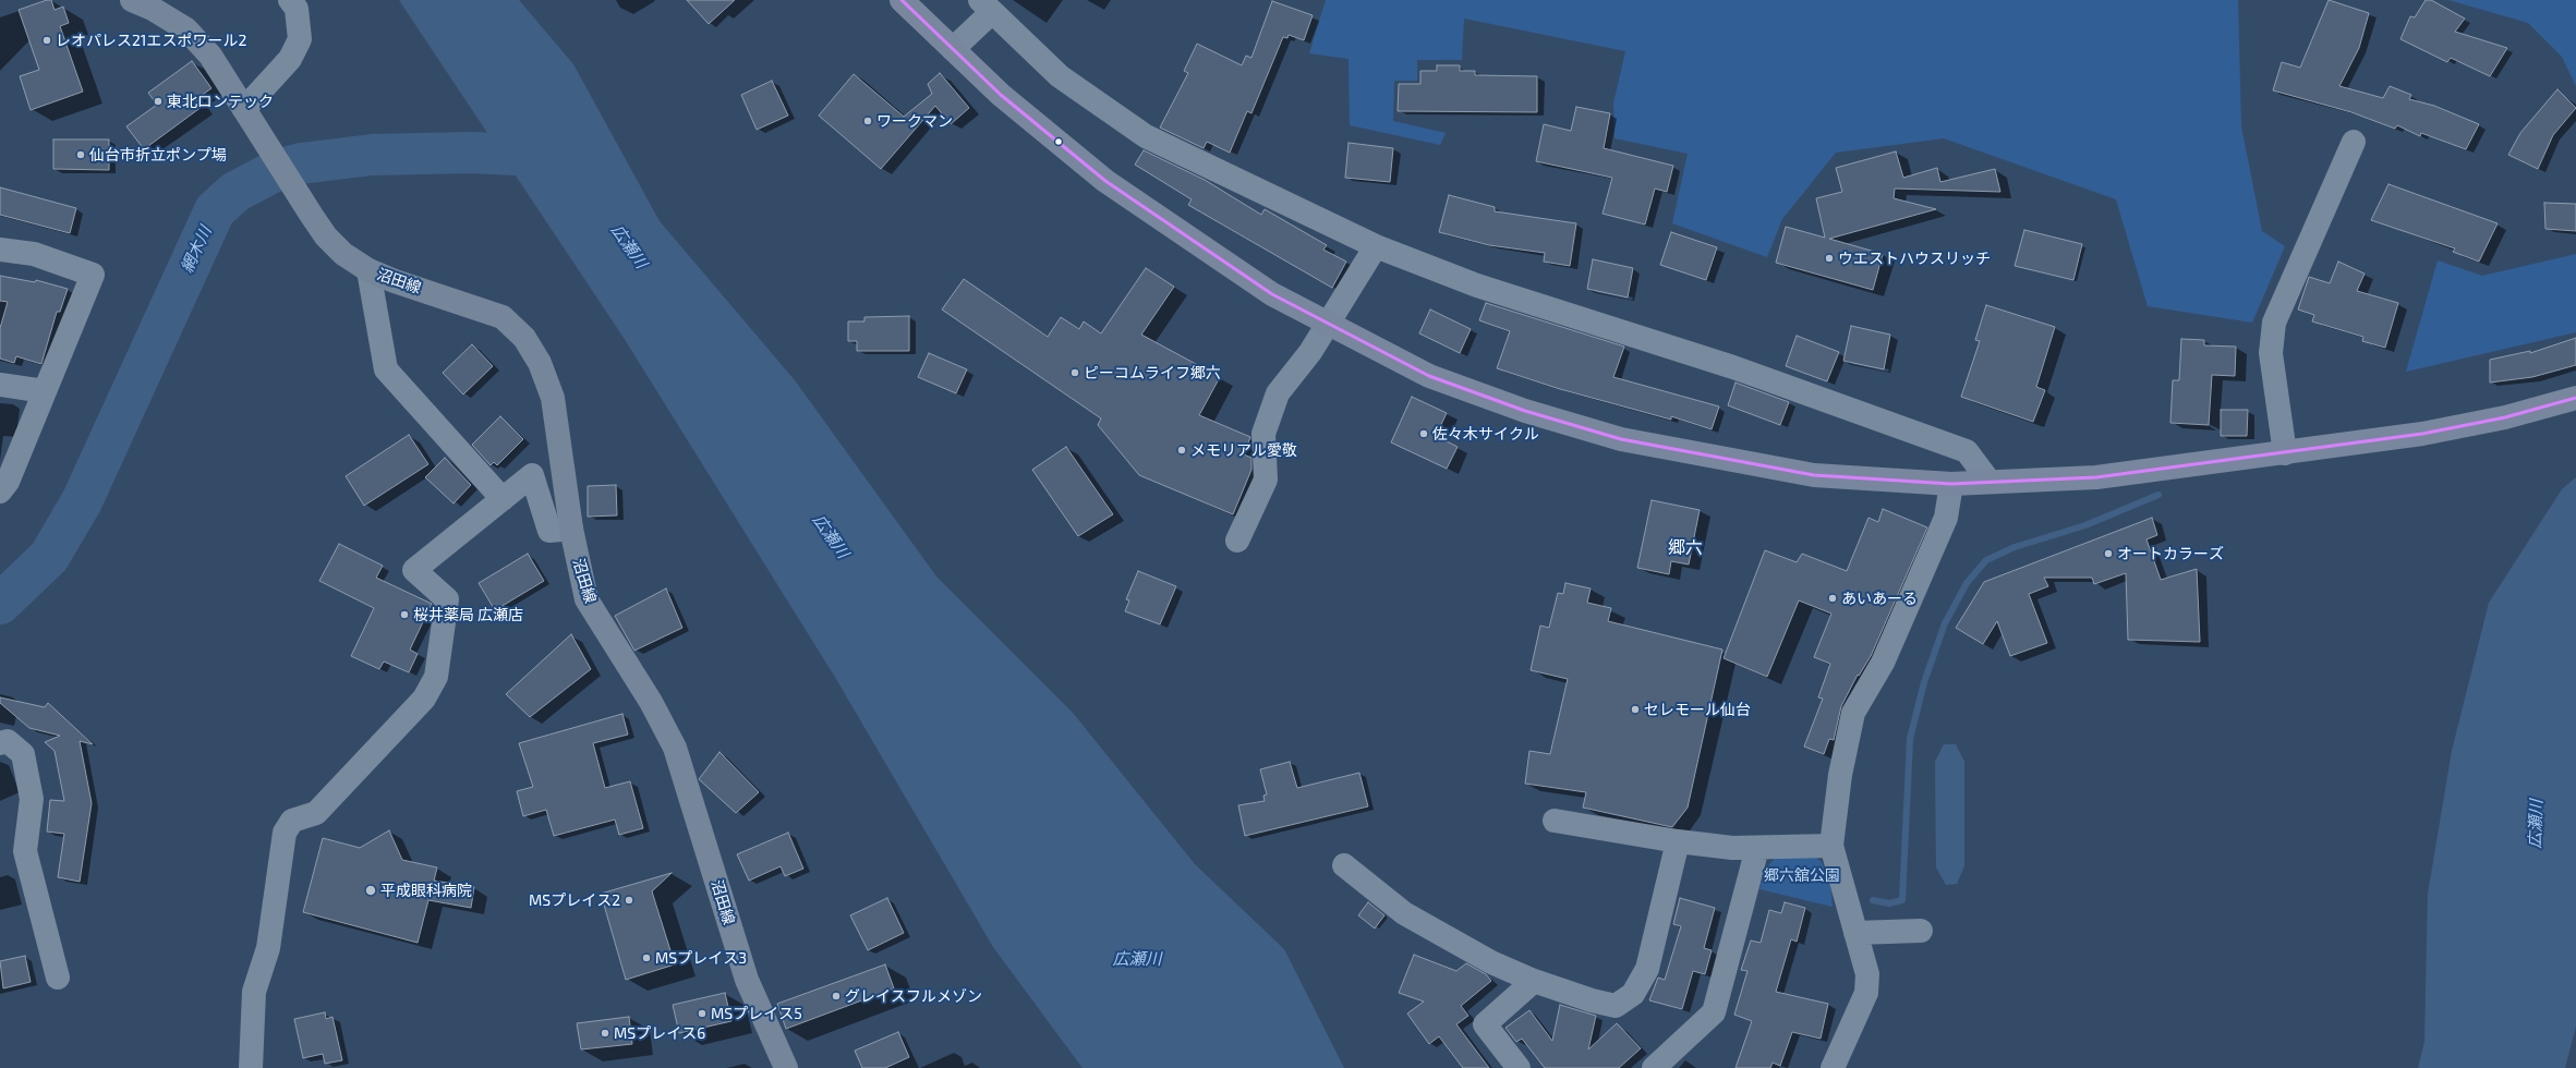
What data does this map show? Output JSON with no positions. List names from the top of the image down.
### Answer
{
  "streets": {
    "street": ["沼田線"]
  },
  "districts": ["郷六"],
  "water": ["広瀬川", "網木川"],
  "parks": ["郷六舘公園"],
  "places": [
    "レオパレス21エスポワール2",
    "東北ロンテック",
    "ワークマン",
    "仙台市折立ポンプ場",
    "ウエストハウスリッチ",
    "ピーコムライフ郷六",
    "佐々木サイクル",
    "メモリアル愛敬",
    "オートカラーズ",
    "あいあーる",
    "桜井薬局 広瀬店",
    "セレモール仙台",
    "平成眼科病院",
    "MSプレイス2",
    "MSプレイス3",
    "グレイスフルメゾン",
    "MSプレイス5",
    "MSプレイス6"
  ]
}
